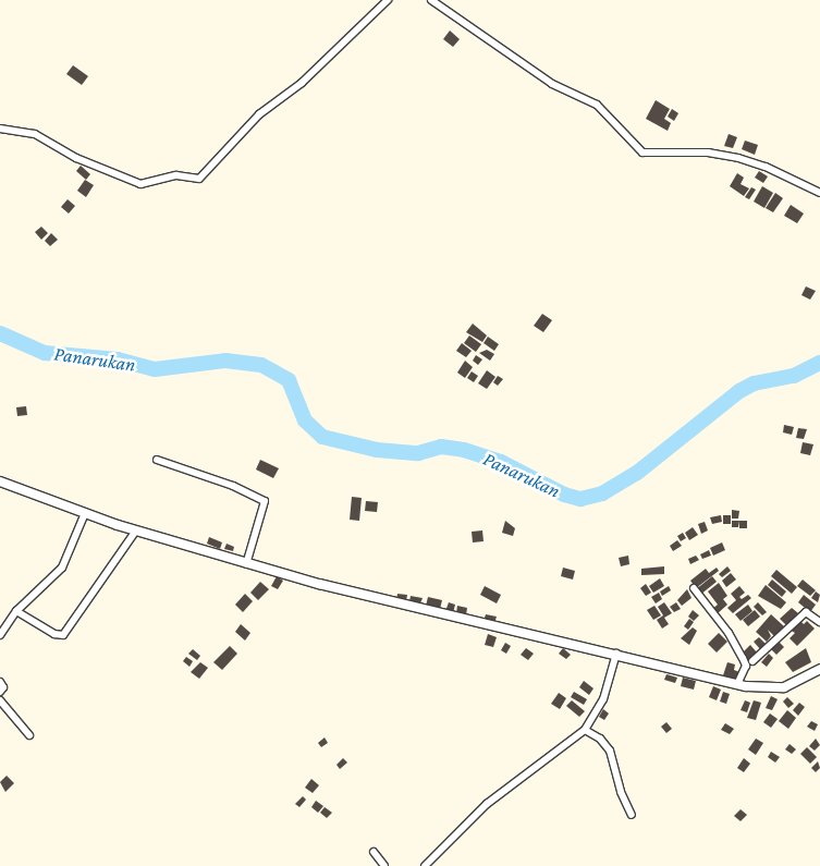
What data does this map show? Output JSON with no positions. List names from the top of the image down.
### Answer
{
  "water": ["Panarukan"]
}
